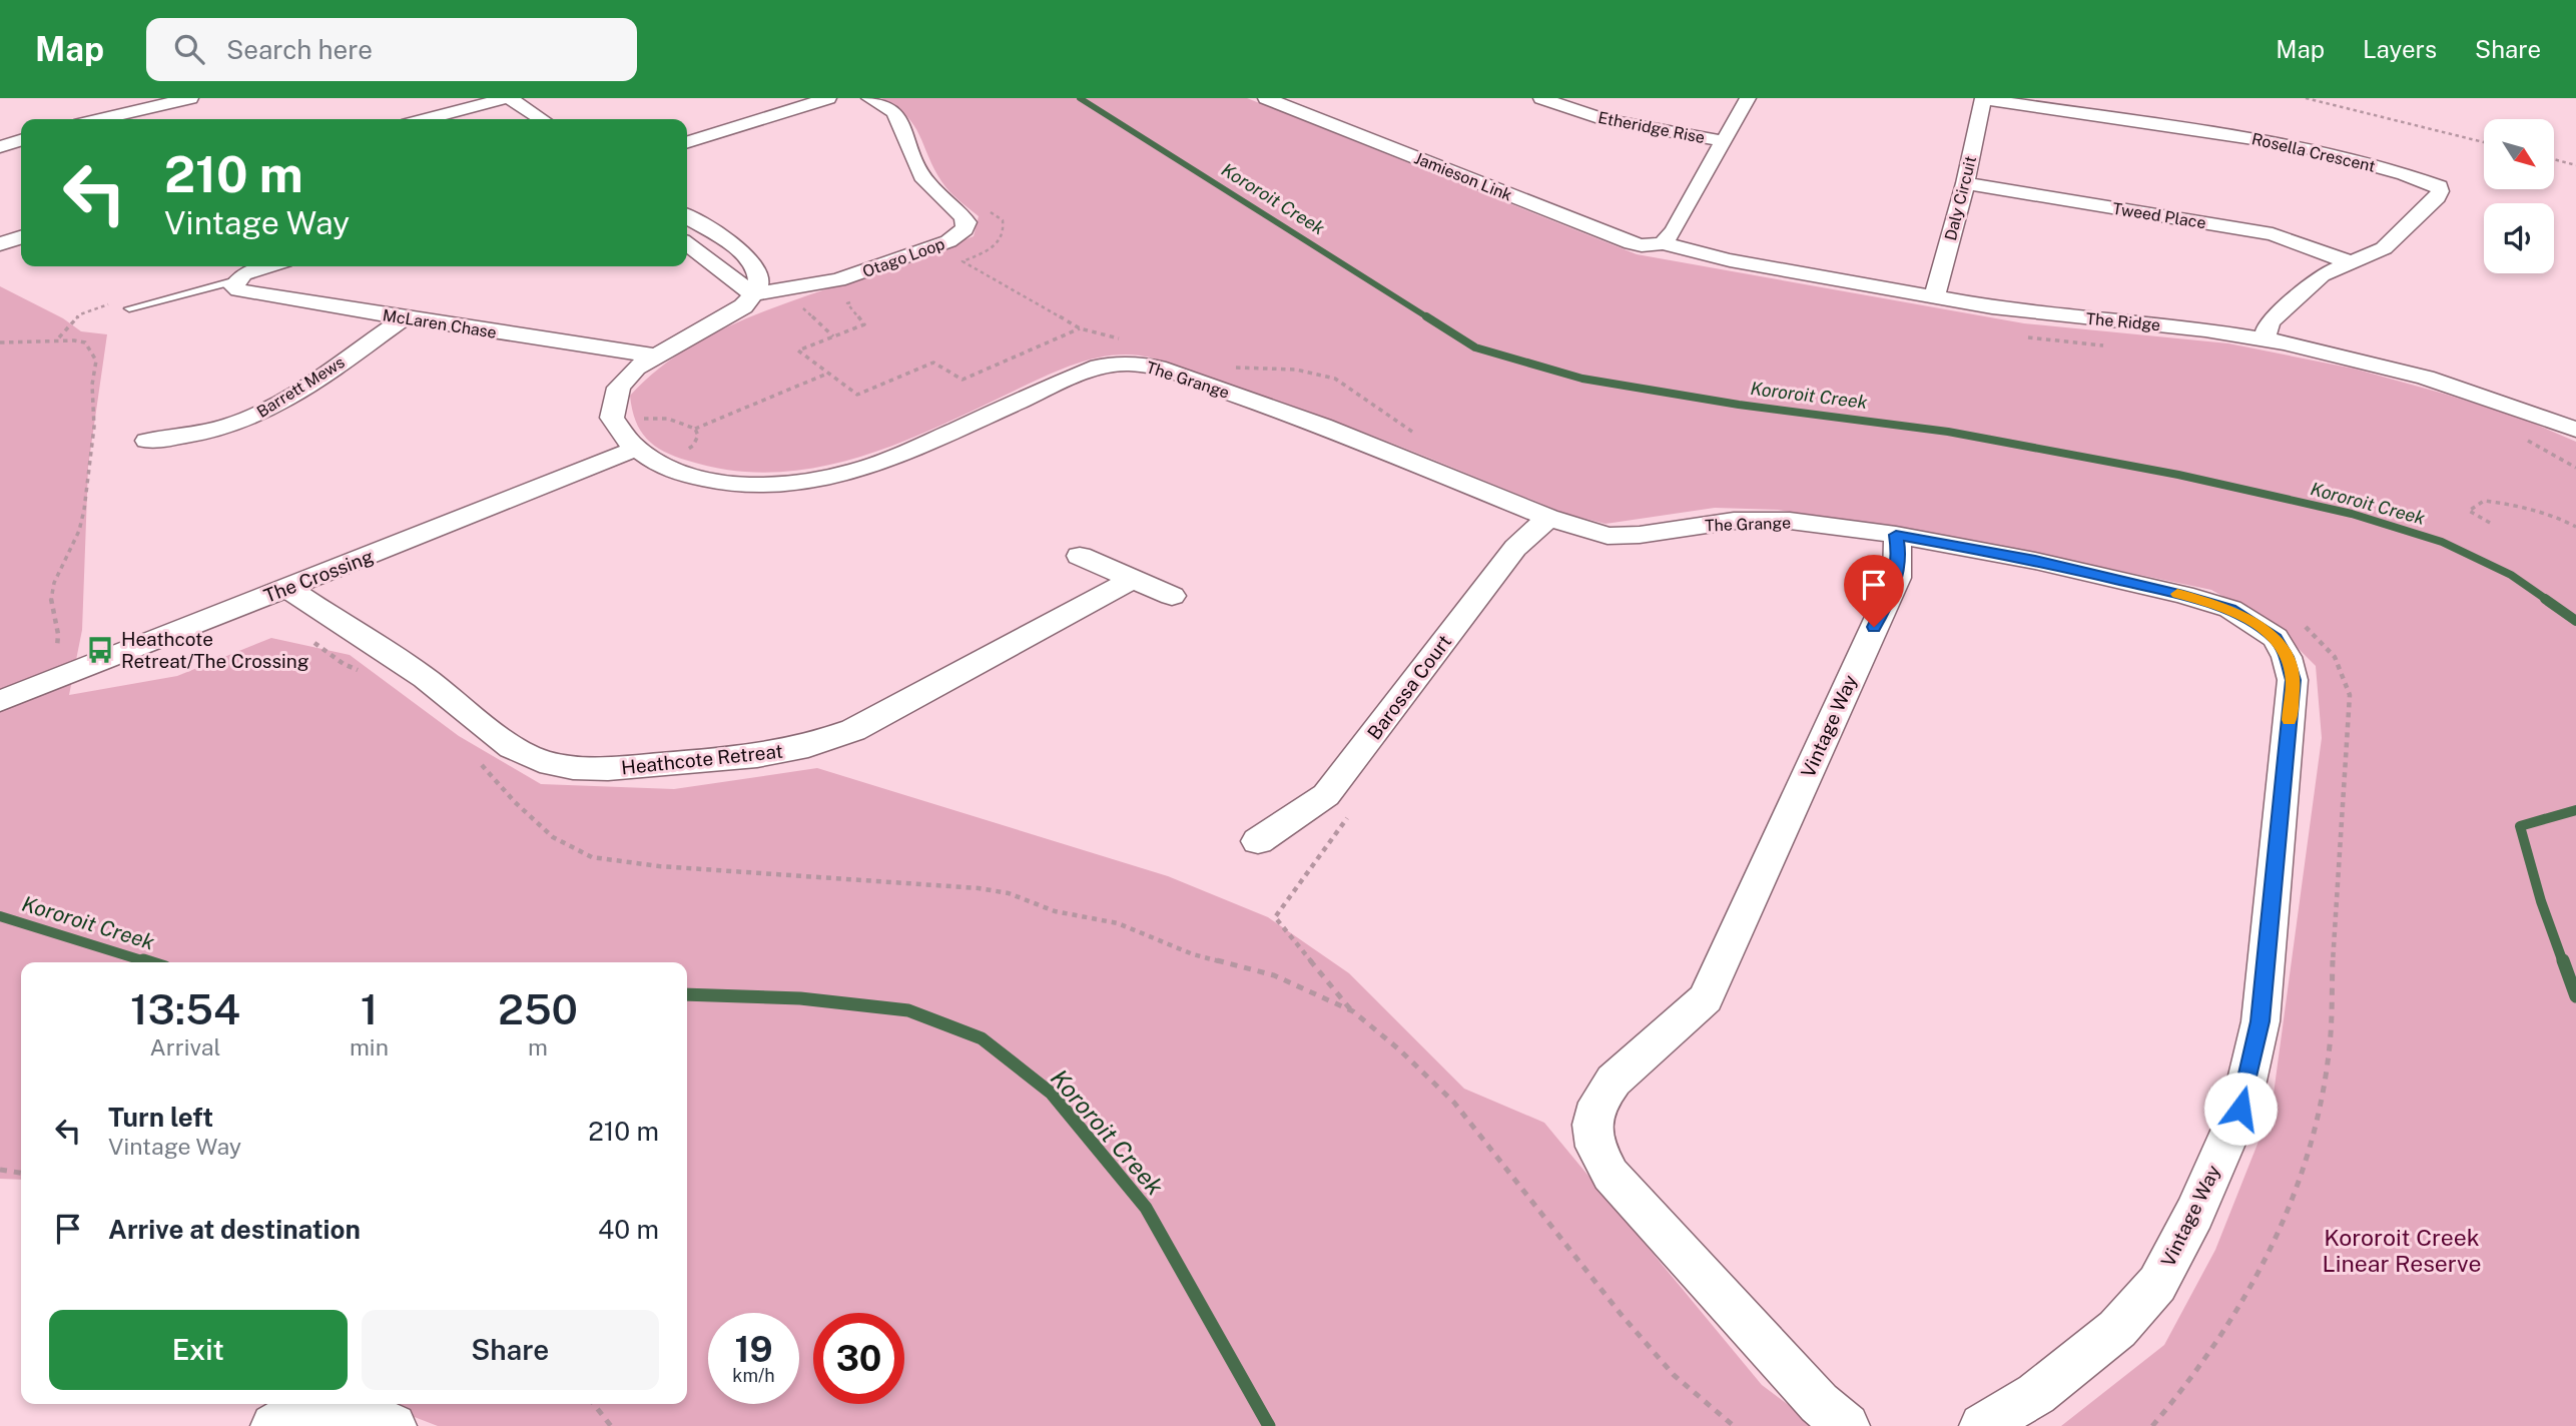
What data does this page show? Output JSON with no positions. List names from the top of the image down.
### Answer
{
  "streets": {
    "street": [
      "Etheridge Rise",
      "Rosella Crescent",
      "Jamieson Link",
      "Daly Circuit",
      "Tweed Place",
      "Otago Loop",
      "The Ridge",
      "McLaren Chase",
      "The Grange",
      "Barrett Mews",
      "The Crossing",
      "Barossa Court",
      "Vintage Way",
      "Heathcote Retreat"
    ]
  },
  "crossings": [
    ["Rosella Crescent", "Daly Circuit"],
    ["Rosella Crescent", "Tweed Place"],
    ["Rosella Crescent", "The Ridge"],
    ["Jamieson Link", "The Ridge"],
    ["Daly Circuit", "Tweed Place"],
    ["Daly Circuit", "The Ridge"],
    ["McLaren Chase", "Barrett Mews"],
    ["The Grange", "The Crossing"],
    ["The Grange", "Barossa Court"],
    ["The Grange", "Vintage Way"],
    ["The Crossing", "Heathcote Retreat"]
  ],
  "water": ["Kororoit Creek"],
  "parks": ["Kororoit Creek Linear Reserve"],
  "places": {
    "bus stop": ["Heathcote Retreat/The Crossing"]
  },
  "north": "bottom right",
  "page": {
    "header": "Map",
    "search": "Search here",
    "nav": ["Map", "Layers", "Share"],
    "turn": ["210 m", "Vintage Way"],
    "eta": [
      "13:54",
      "Arrival",
      "1",
      "min",
      "250",
      "m"
    ],
    "list": [
      {
        "name": "Turn left",
        "note": "Vintage Way",
        "value": "210 m"
      },
      {
        "name": "Arrive at destination",
        "value": "40 m"
      }
    ],
    "buttons": ["Exit", "Share"],
    "speed": "19 km/h",
    "limit": "30"
  }
}
